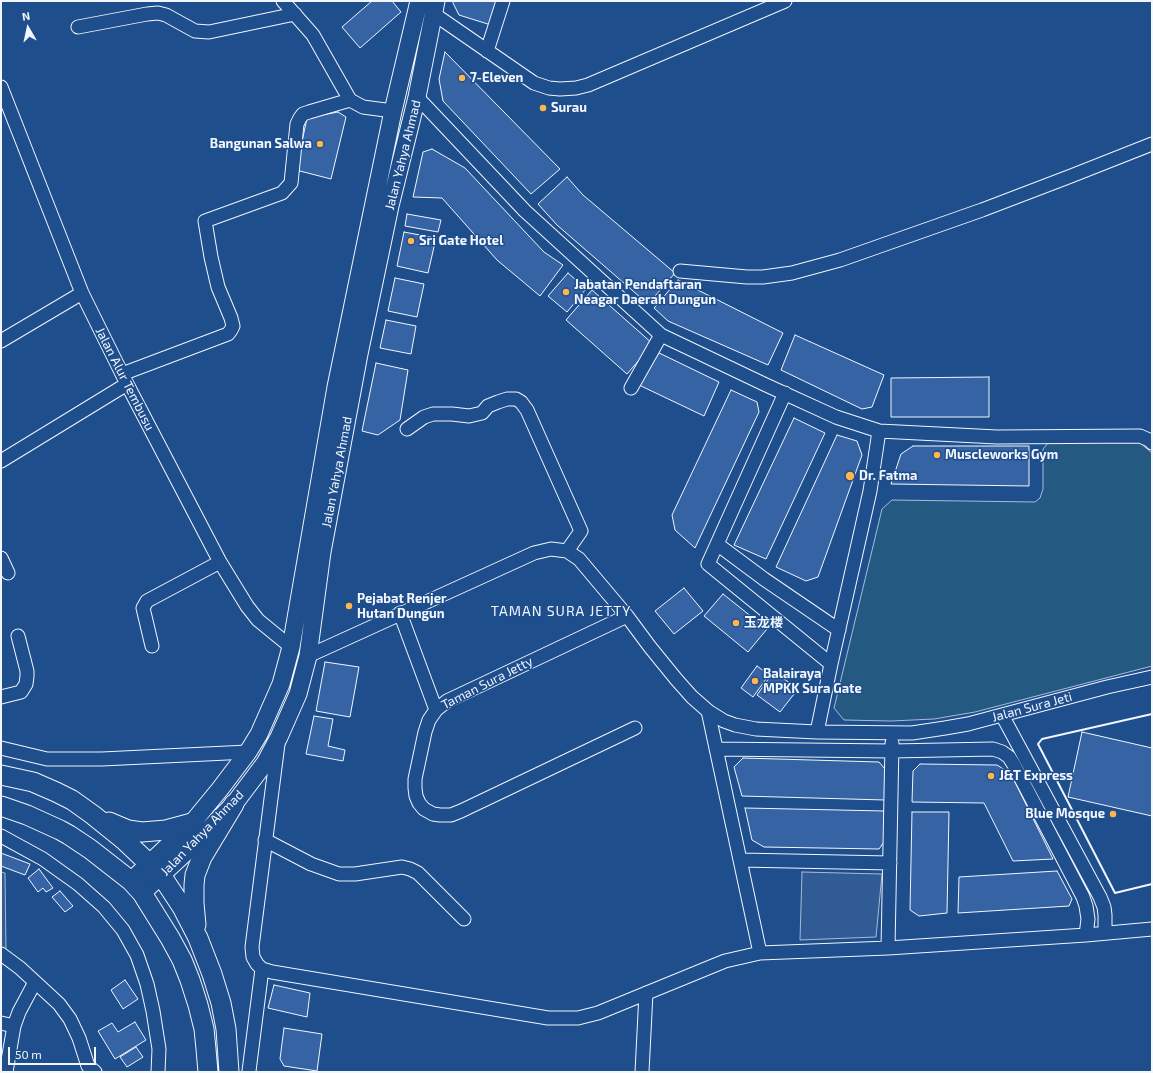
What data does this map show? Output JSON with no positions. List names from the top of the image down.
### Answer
{
  "streets": {
    "main road": ["Jalan Yahya Ahmad"],
    "street": ["Jalan Alur Tembusu", "Taman Sura Jetty", "Jalan Sura Jeti"]
  },
  "crossings": [
    ["Jalan Yahya Ahmad", "Jalan Alur Tembusu"],
    ["Taman Sura Jetty", "Jalan Sura Jeti"]
  ],
  "districts": ["TAMAN SURA JETTY"],
  "places": [
    "7-Eleven",
    "Surau",
    "Bangunan Salwa",
    "Sri Gate Hotel",
    "Jabatan Pendaftaran Neagar Daerah Dungun",
    "Muscleworks Gym",
    "Dr. Fatma",
    "Pejabat Renjer Hutan Dungun",
    "玉龙楼",
    "Balairaya MPKK Sura Gate",
    "J&T Express",
    "Blue Mosque"
  ],
  "scale_bar": "50 m",
  "north": "top"
}
